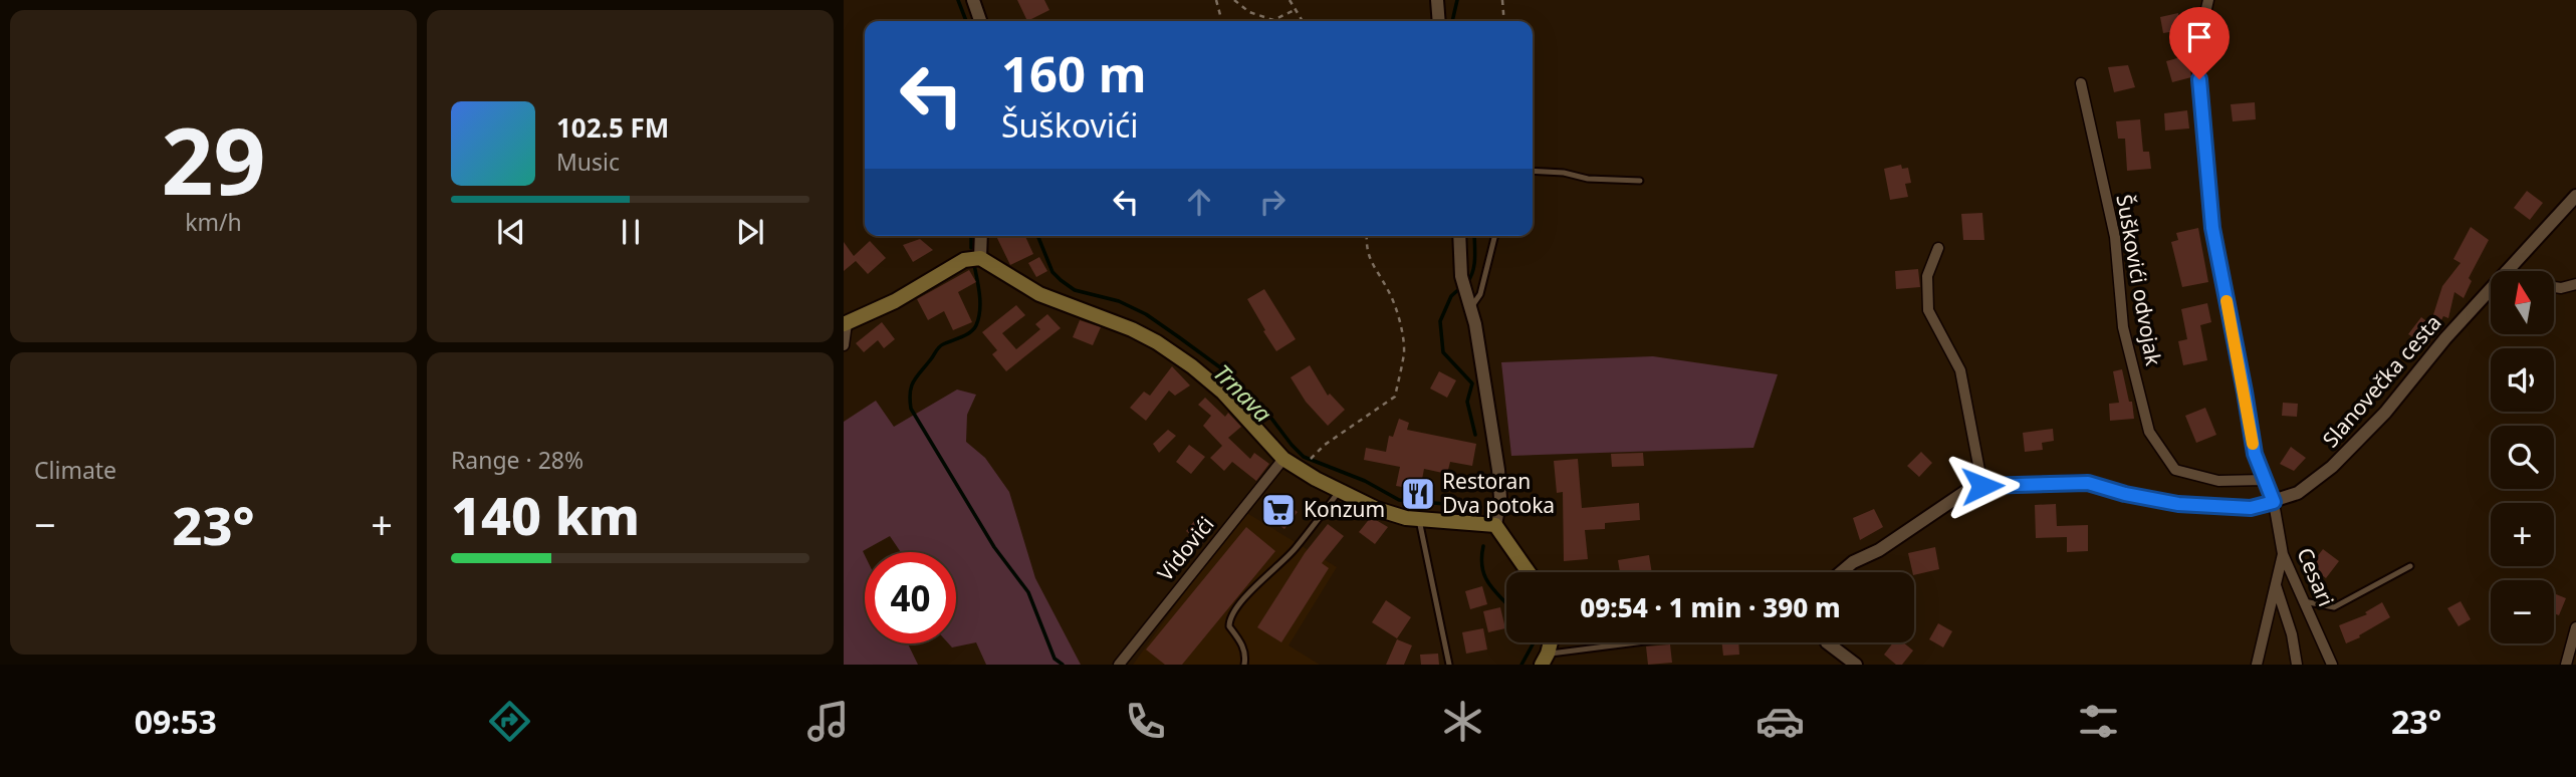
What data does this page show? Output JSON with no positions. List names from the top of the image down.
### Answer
{
  "streets": {
    "street": [
      "Šuškovići odvojak",
      "Slanovečka cesta",
      "Vidovići",
      "Cesari"
    ]
  },
  "crossings": [
    ["Šuškovići odvojak", "Cesari"],
    ["Slanovečka cesta", "Cesari"]
  ],
  "water": ["Trnava"],
  "places": {
    "restaurant": ["Restoran Dva potoka"],
    "supermarket": ["Konzum"]
  },
  "north": "top",
  "page": {
    "tile": [
      ["29", "km/h"],
      "Climate",
      ["Range · 28%", "140 km"]
    ],
    "turn": ["160 m", "Šuškovići"],
    "song": ["102.5 FM", "Music"],
    "map_buttons": ["+", "−"],
    "heat": ["−", "23°", "+"],
    "limit": "40",
    "trip": "09:54 · 1 min · 390 m",
    "tabs": ["09:53", "23°"]
  }
}
